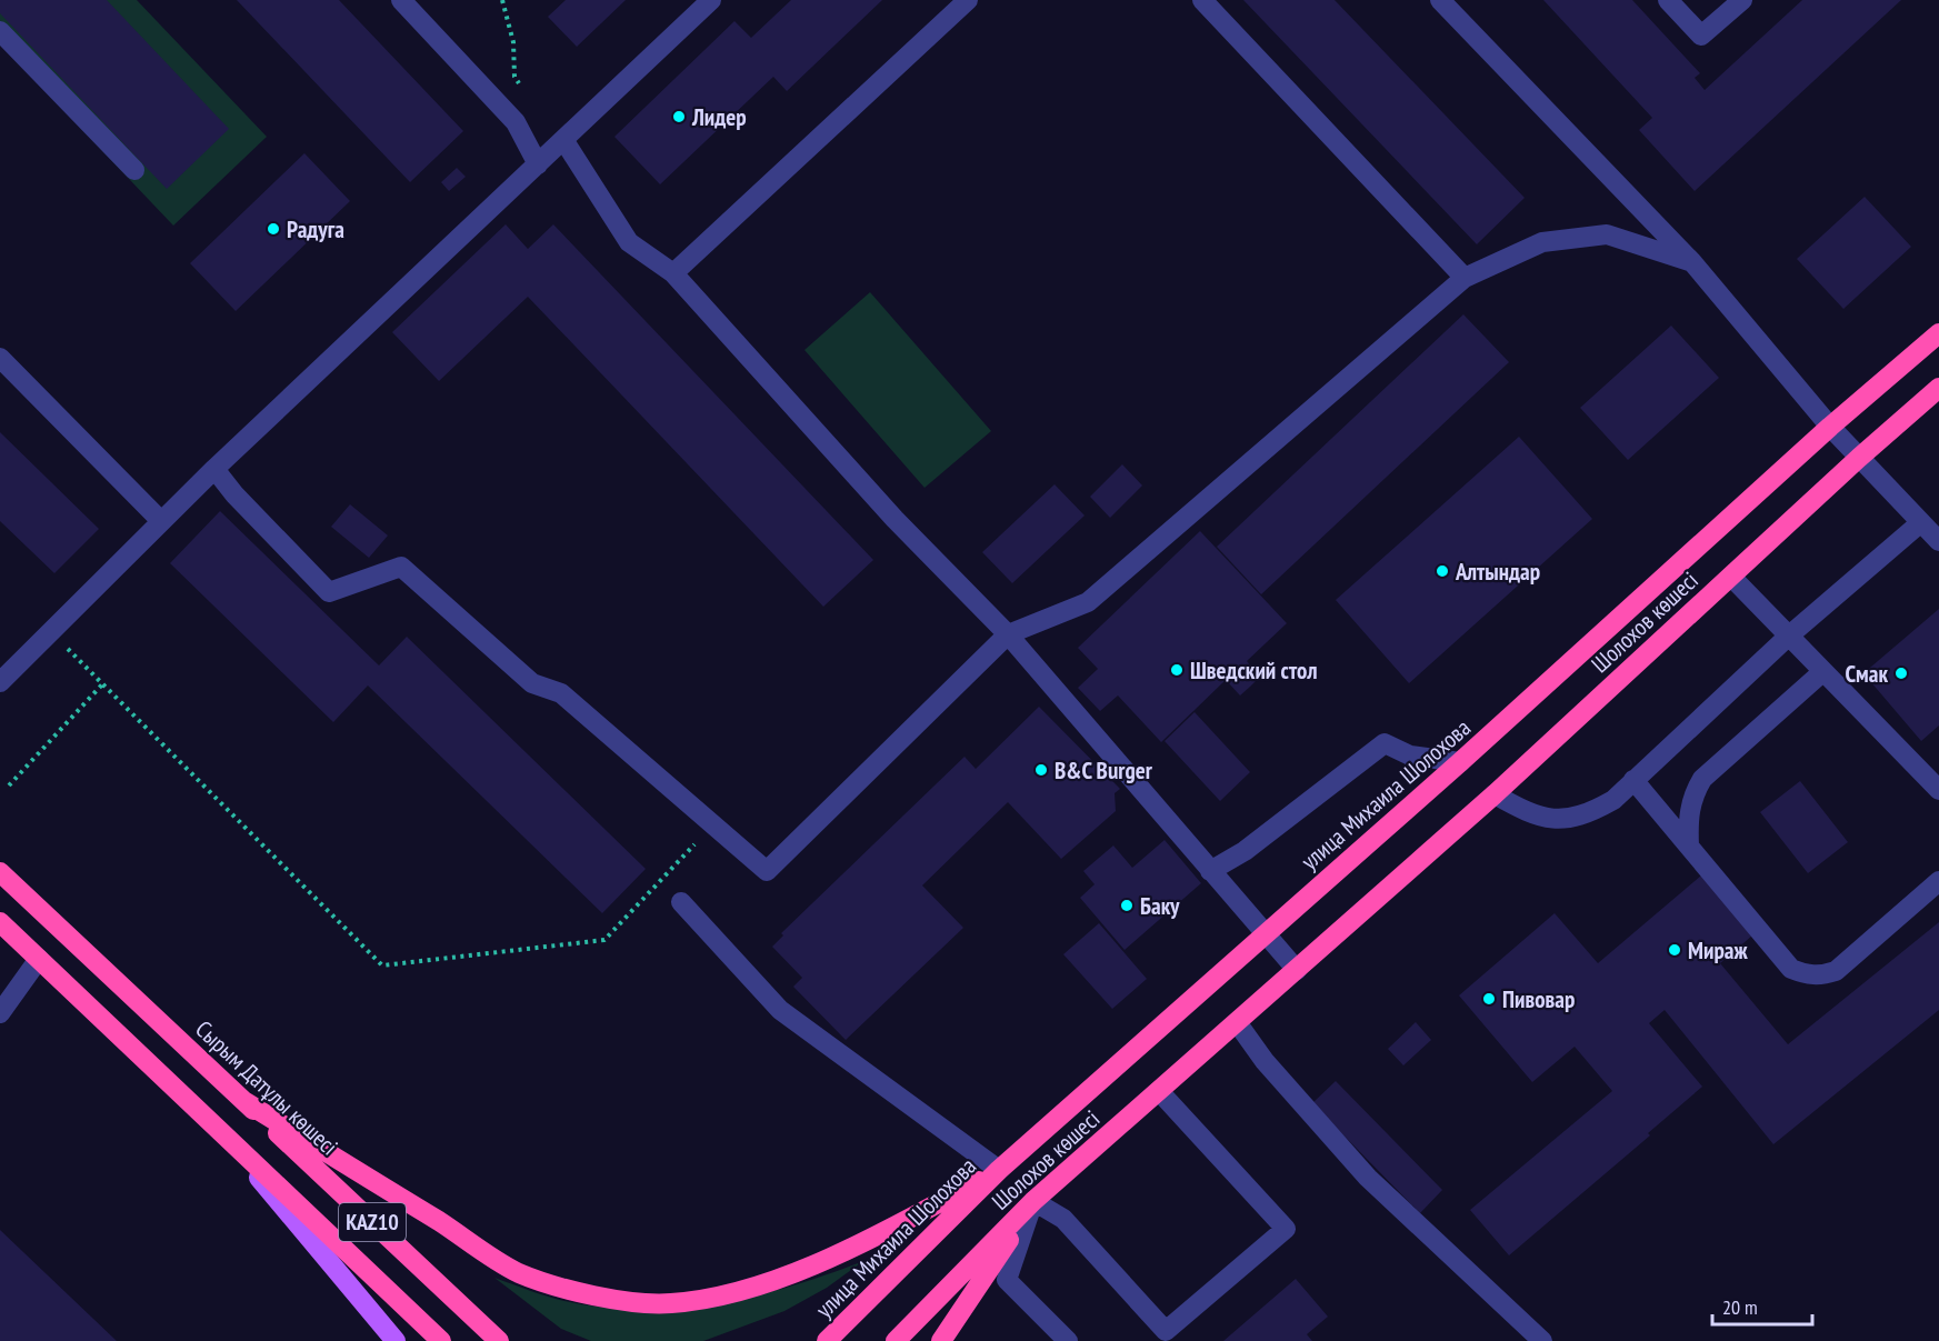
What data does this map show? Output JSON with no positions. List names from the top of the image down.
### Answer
{
  "streets": {
    "highway": [
      "Шолохов көшесі",
      "улица Михаила Шолохова",
      "Сырым Датұлы көшесі",
      "KAZ10"
    ]
  },
  "crossings": [
    ["Шолохов көшесі", "улица Михаила Шолохова"]
  ],
  "places": [
    "Лидер",
    "Радуга",
    "Алтындар",
    "Шведский стол",
    "Смак",
    "B&C Burger",
    "Баку",
    "Мираж",
    "Пивовар"
  ],
  "scale_bar": "20 m"
}
